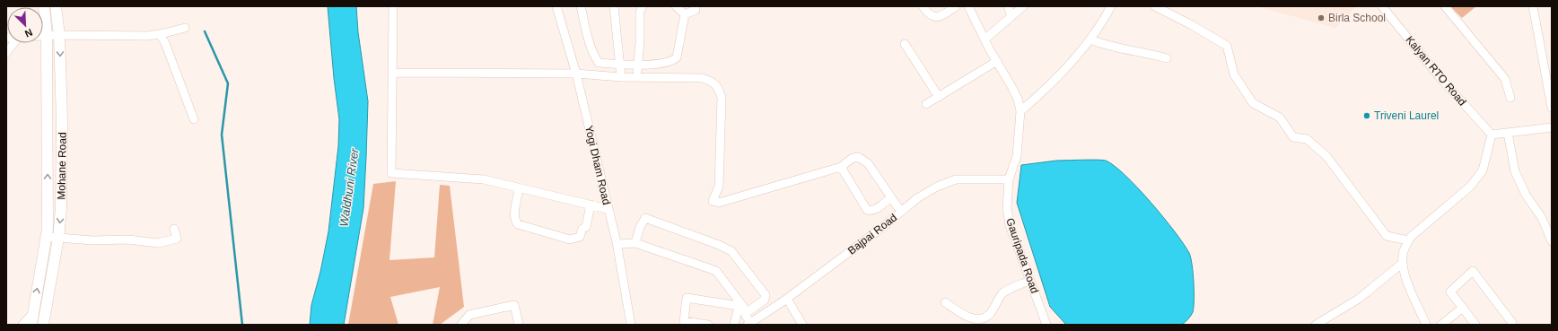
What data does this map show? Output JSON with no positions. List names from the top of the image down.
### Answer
{
  "streets": {
    "main road": ["Mohane Road"],
    "street": [
      "Kalyan RTO Road",
      "Yogi Dham Road",
      "Bajpai Road",
      "Gauripada Road"
    ]
  },
  "crossings": [
    ["Bajpai Road", "Gauripada Road"]
  ],
  "water": ["Waldhuni River"],
  "places": ["Birla School", "Triveni Laurel"],
  "north": "bottom right"
}
